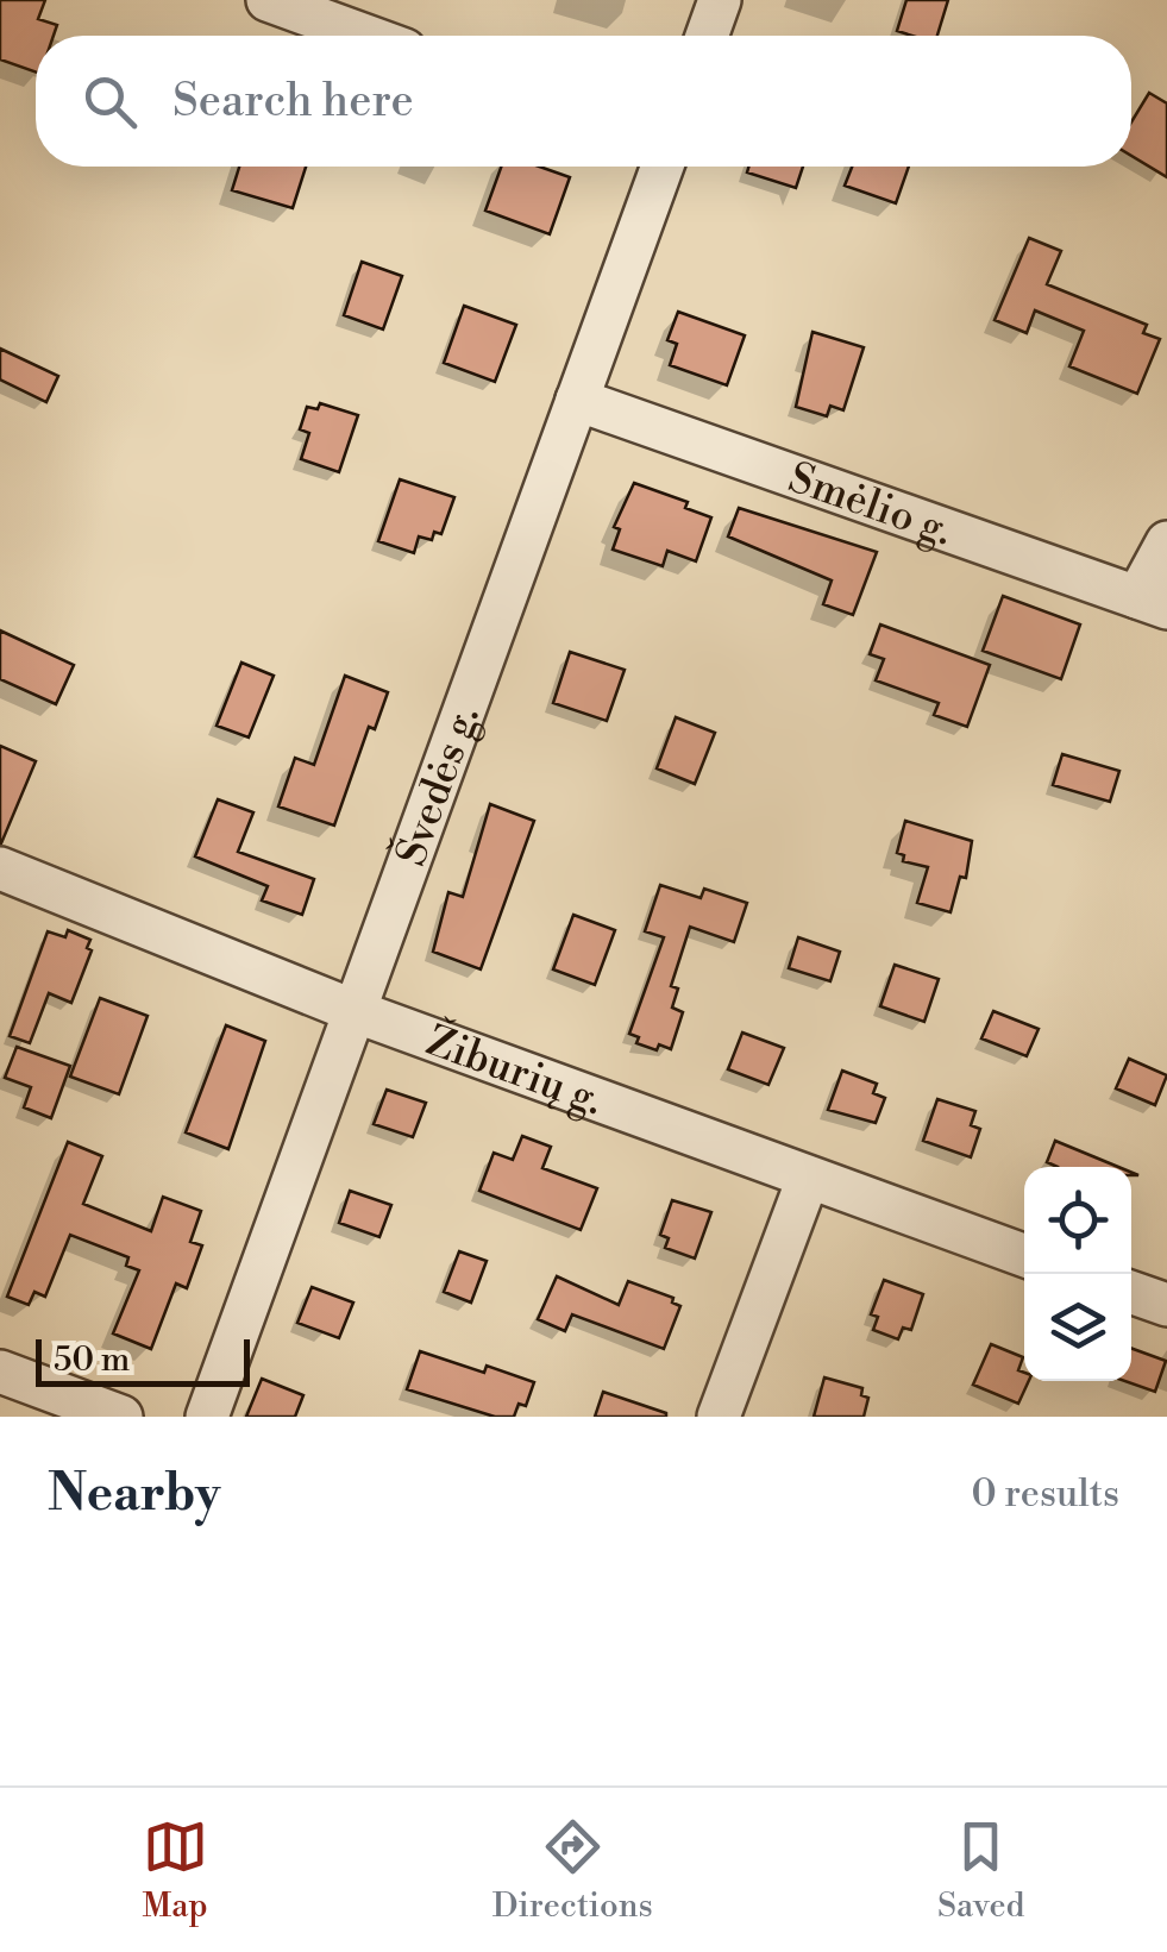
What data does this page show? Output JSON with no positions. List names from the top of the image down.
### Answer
{
  "streets": {
    "street": ["Smėlio g.", "Švedės g.", "Žiburių g."]
  },
  "crossings": [
    ["Smėlio g.", "Švedės g."],
    ["Švedės g.", "Žiburių g."]
  ],
  "scale_bar": "50 m",
  "page": {
    "search": "Search here",
    "scale": "50 m",
    "heading": ["Nearby", "0 results"],
    "nav": ["Map", "Directions", "Saved"]
  }
}
